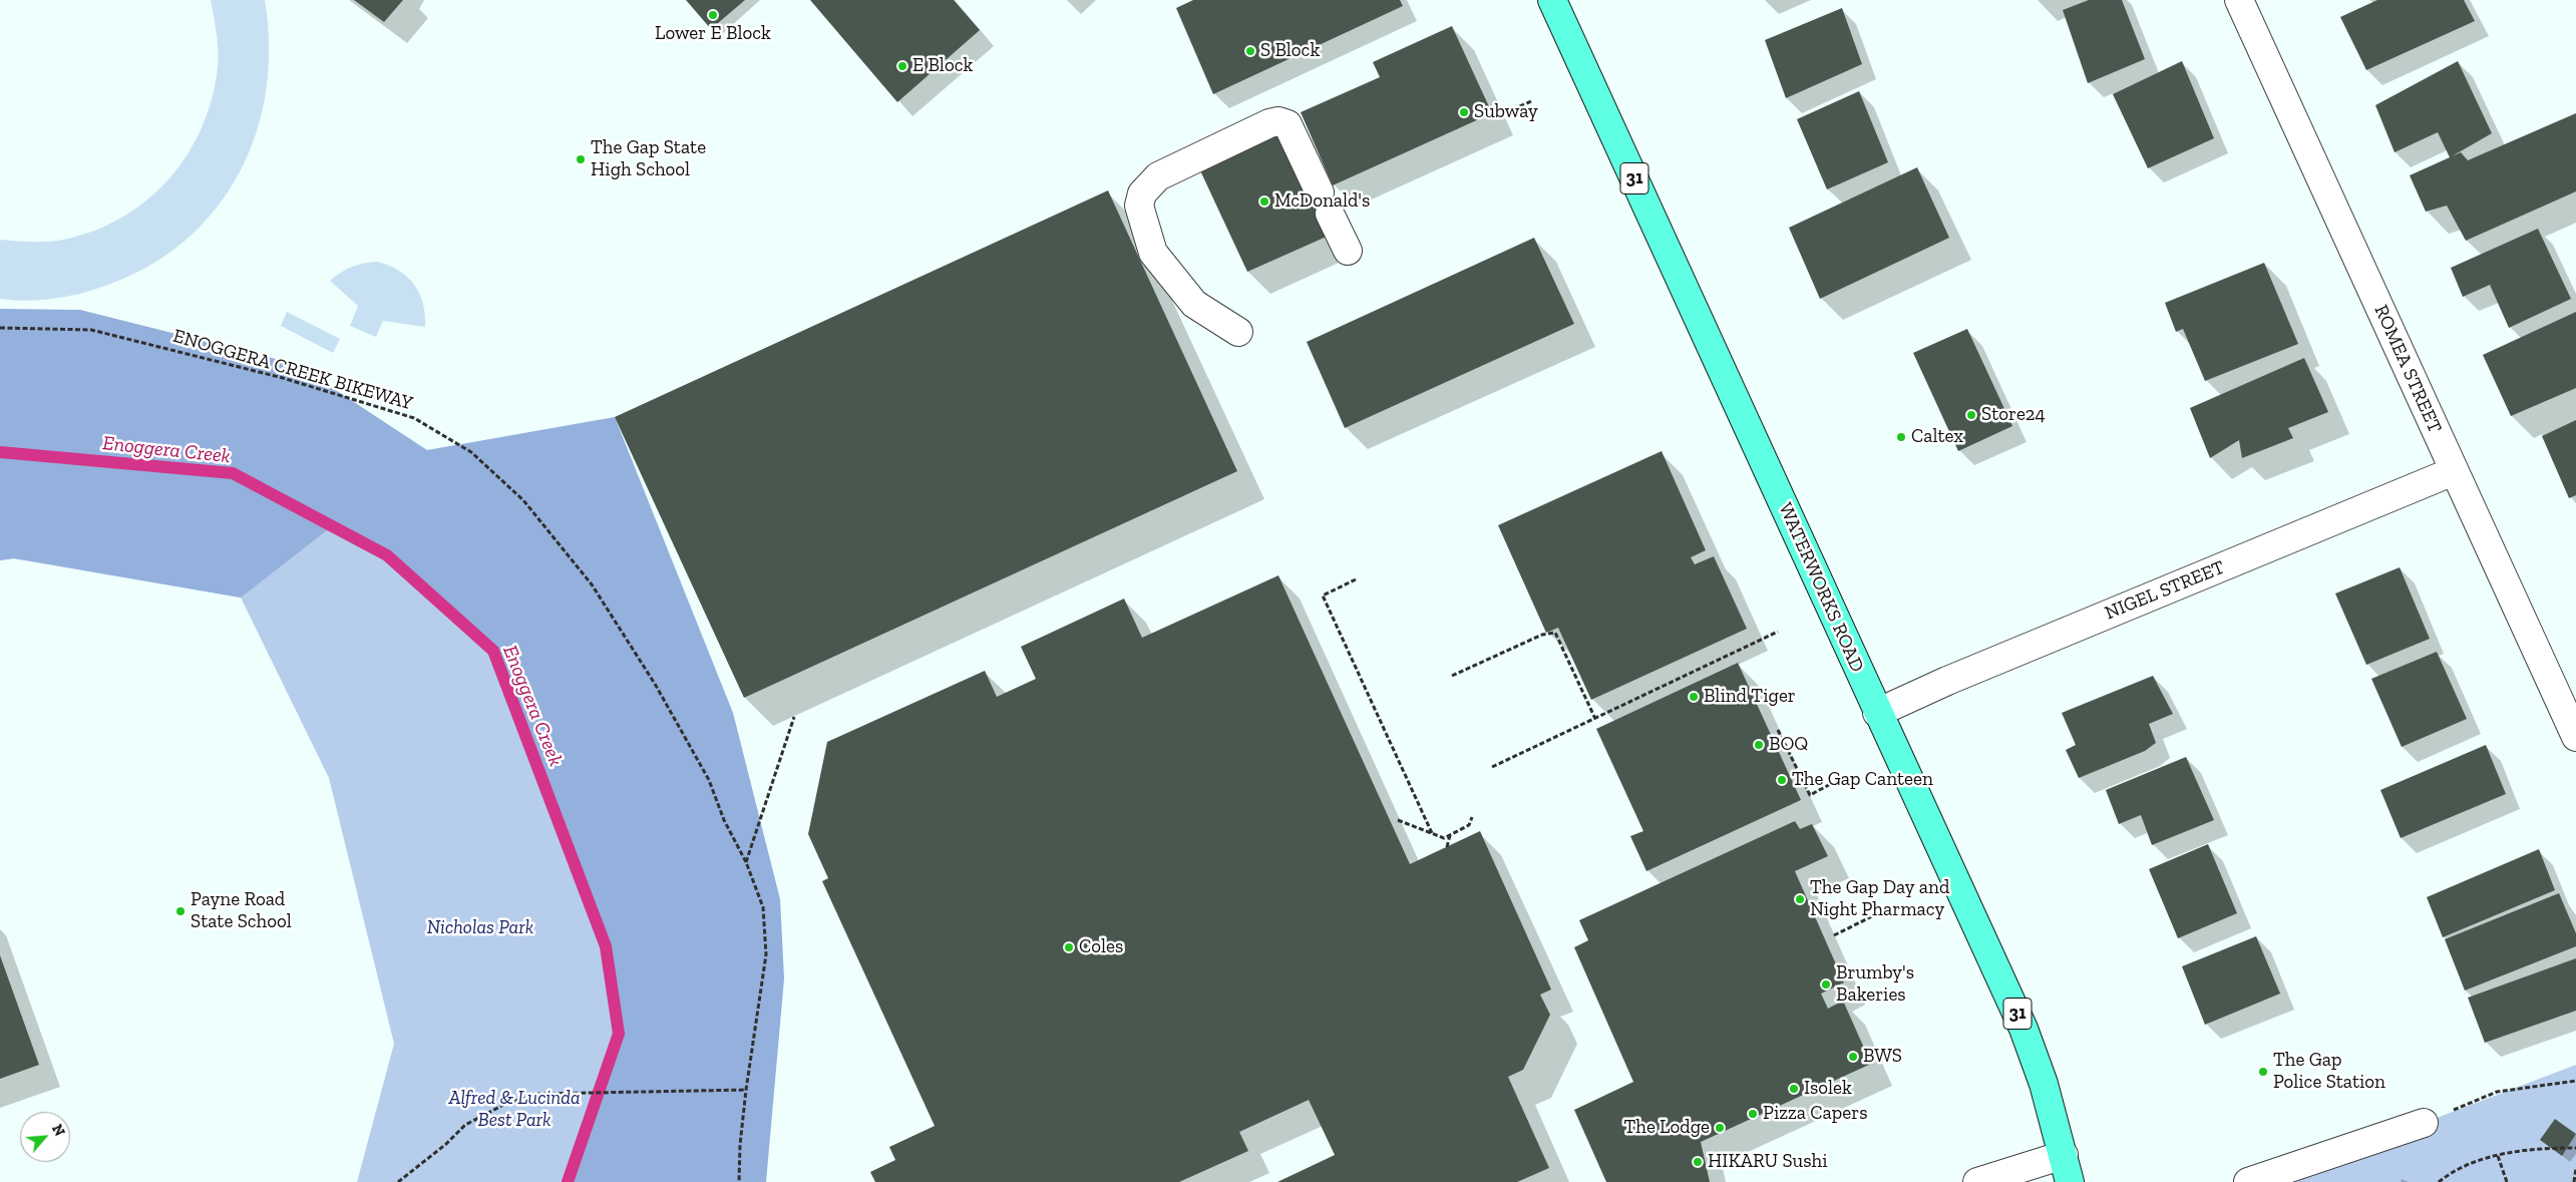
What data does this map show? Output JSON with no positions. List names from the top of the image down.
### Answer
{
  "streets": {
    "main road": ["31", "WATERWORKS ROAD"],
    "street": ["ROMEA STREET", "NIGEL STREET"],
    "path": ["ENOGGERA CREEK BIKEWAY"]
  },
  "crossings": [
    ["ROMEA STREET", "NIGEL STREET"],
    ["WATERWORKS ROAD", "NIGEL STREET"]
  ],
  "water": ["Enoggera Creek"],
  "parks": ["Nicholas Park", "Alfred & Lucinda Best Park"],
  "places": [
    "Lower E Block",
    "S Block",
    "E Block",
    "Subway",
    "The Gap State High School",
    "McDonald's",
    "Store24",
    "Caltex",
    "Blind Tiger",
    "BOQ",
    "The Gap Canteen",
    "The Gap Day and Night Pharmacy",
    "Payne Road State School",
    "Coles",
    "Brumby's Bakeries",
    "BWS",
    "The Gap Police Station",
    "Isolek",
    "Pizza Capers",
    "The Lodge",
    "HIKARU Sushi"
  ],
  "north": "top right"
}
